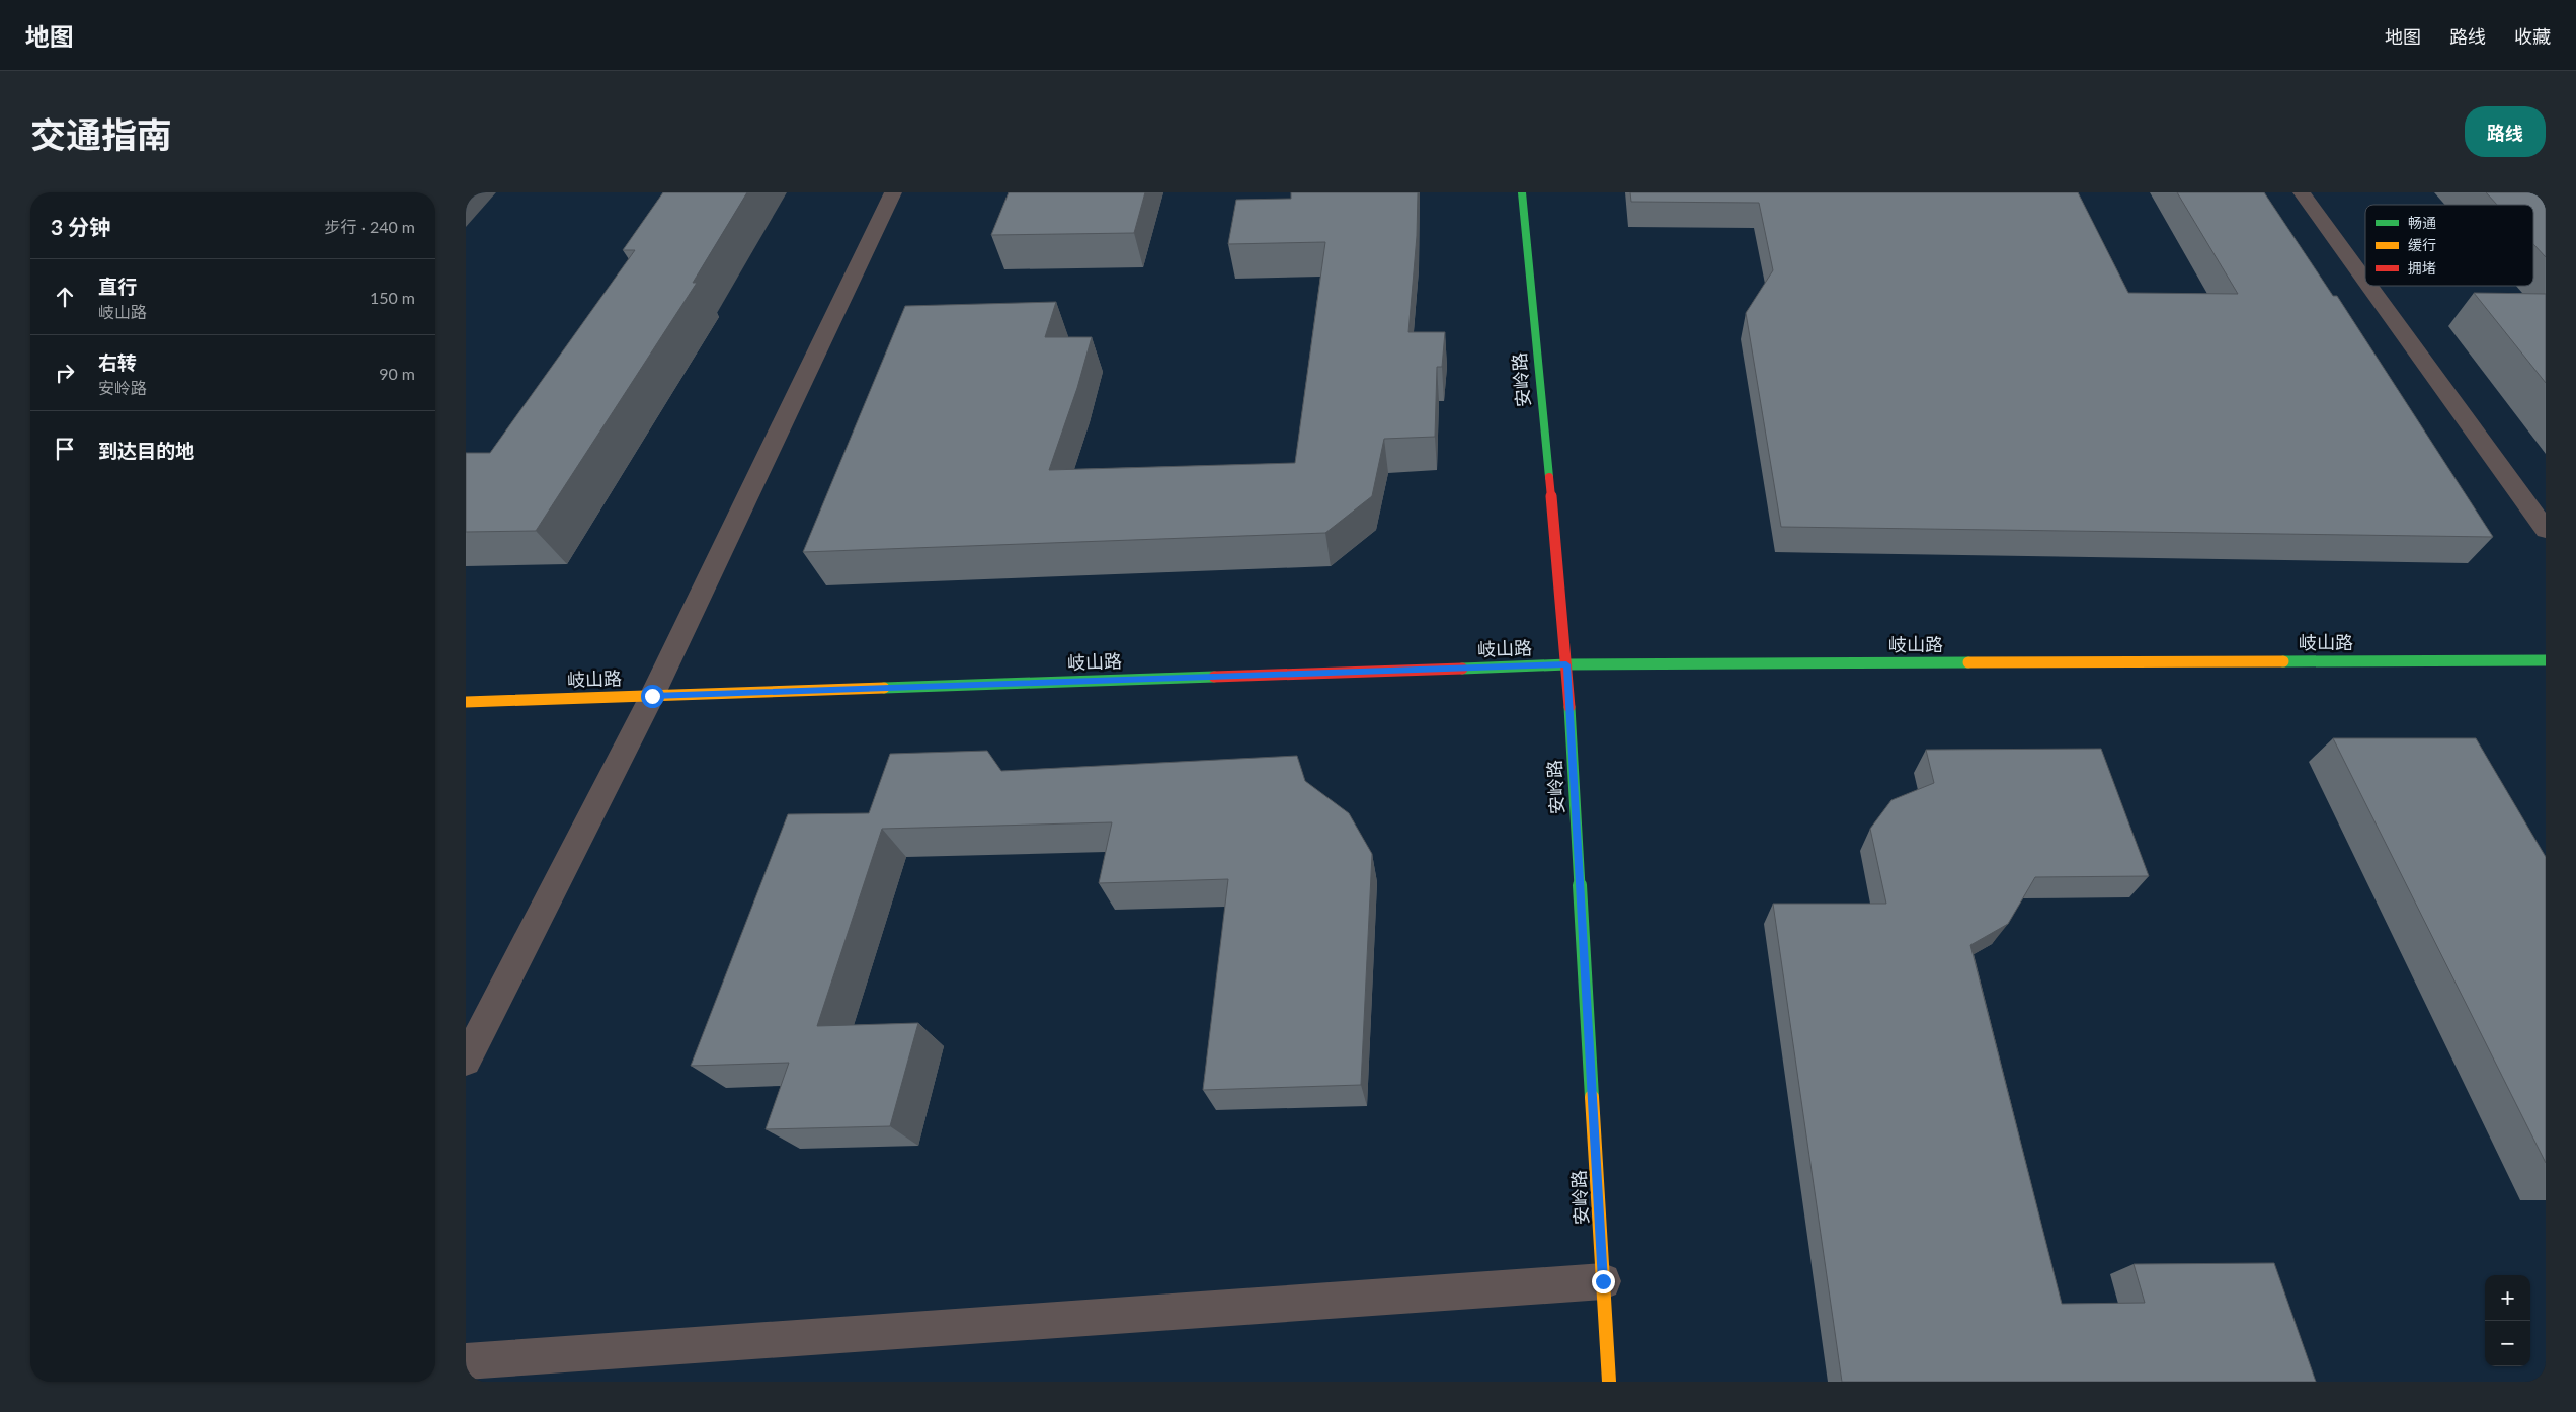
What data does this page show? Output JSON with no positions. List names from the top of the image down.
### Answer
{
  "streets": {
    "main road": ["安岭路", "岐山路"]
  },
  "crossings": [
    ["安岭路", "岐山路"]
  ],
  "legend": ["畅通", "缓行", "拥堵"],
  "page": {
    "header": "地图",
    "nav": ["地图", "路线", "收藏"],
    "title": "交通指南",
    "buttons": "路线",
    "heading": ["3 分钟", "步行 · 240 m"],
    "list": [
      ["直行", "岐山路", "150 m"],
      ["右转", "安岭路", "90 m"],
      "到达目的地"
    ],
    "map_buttons": ["+", "−"]
  }
}
